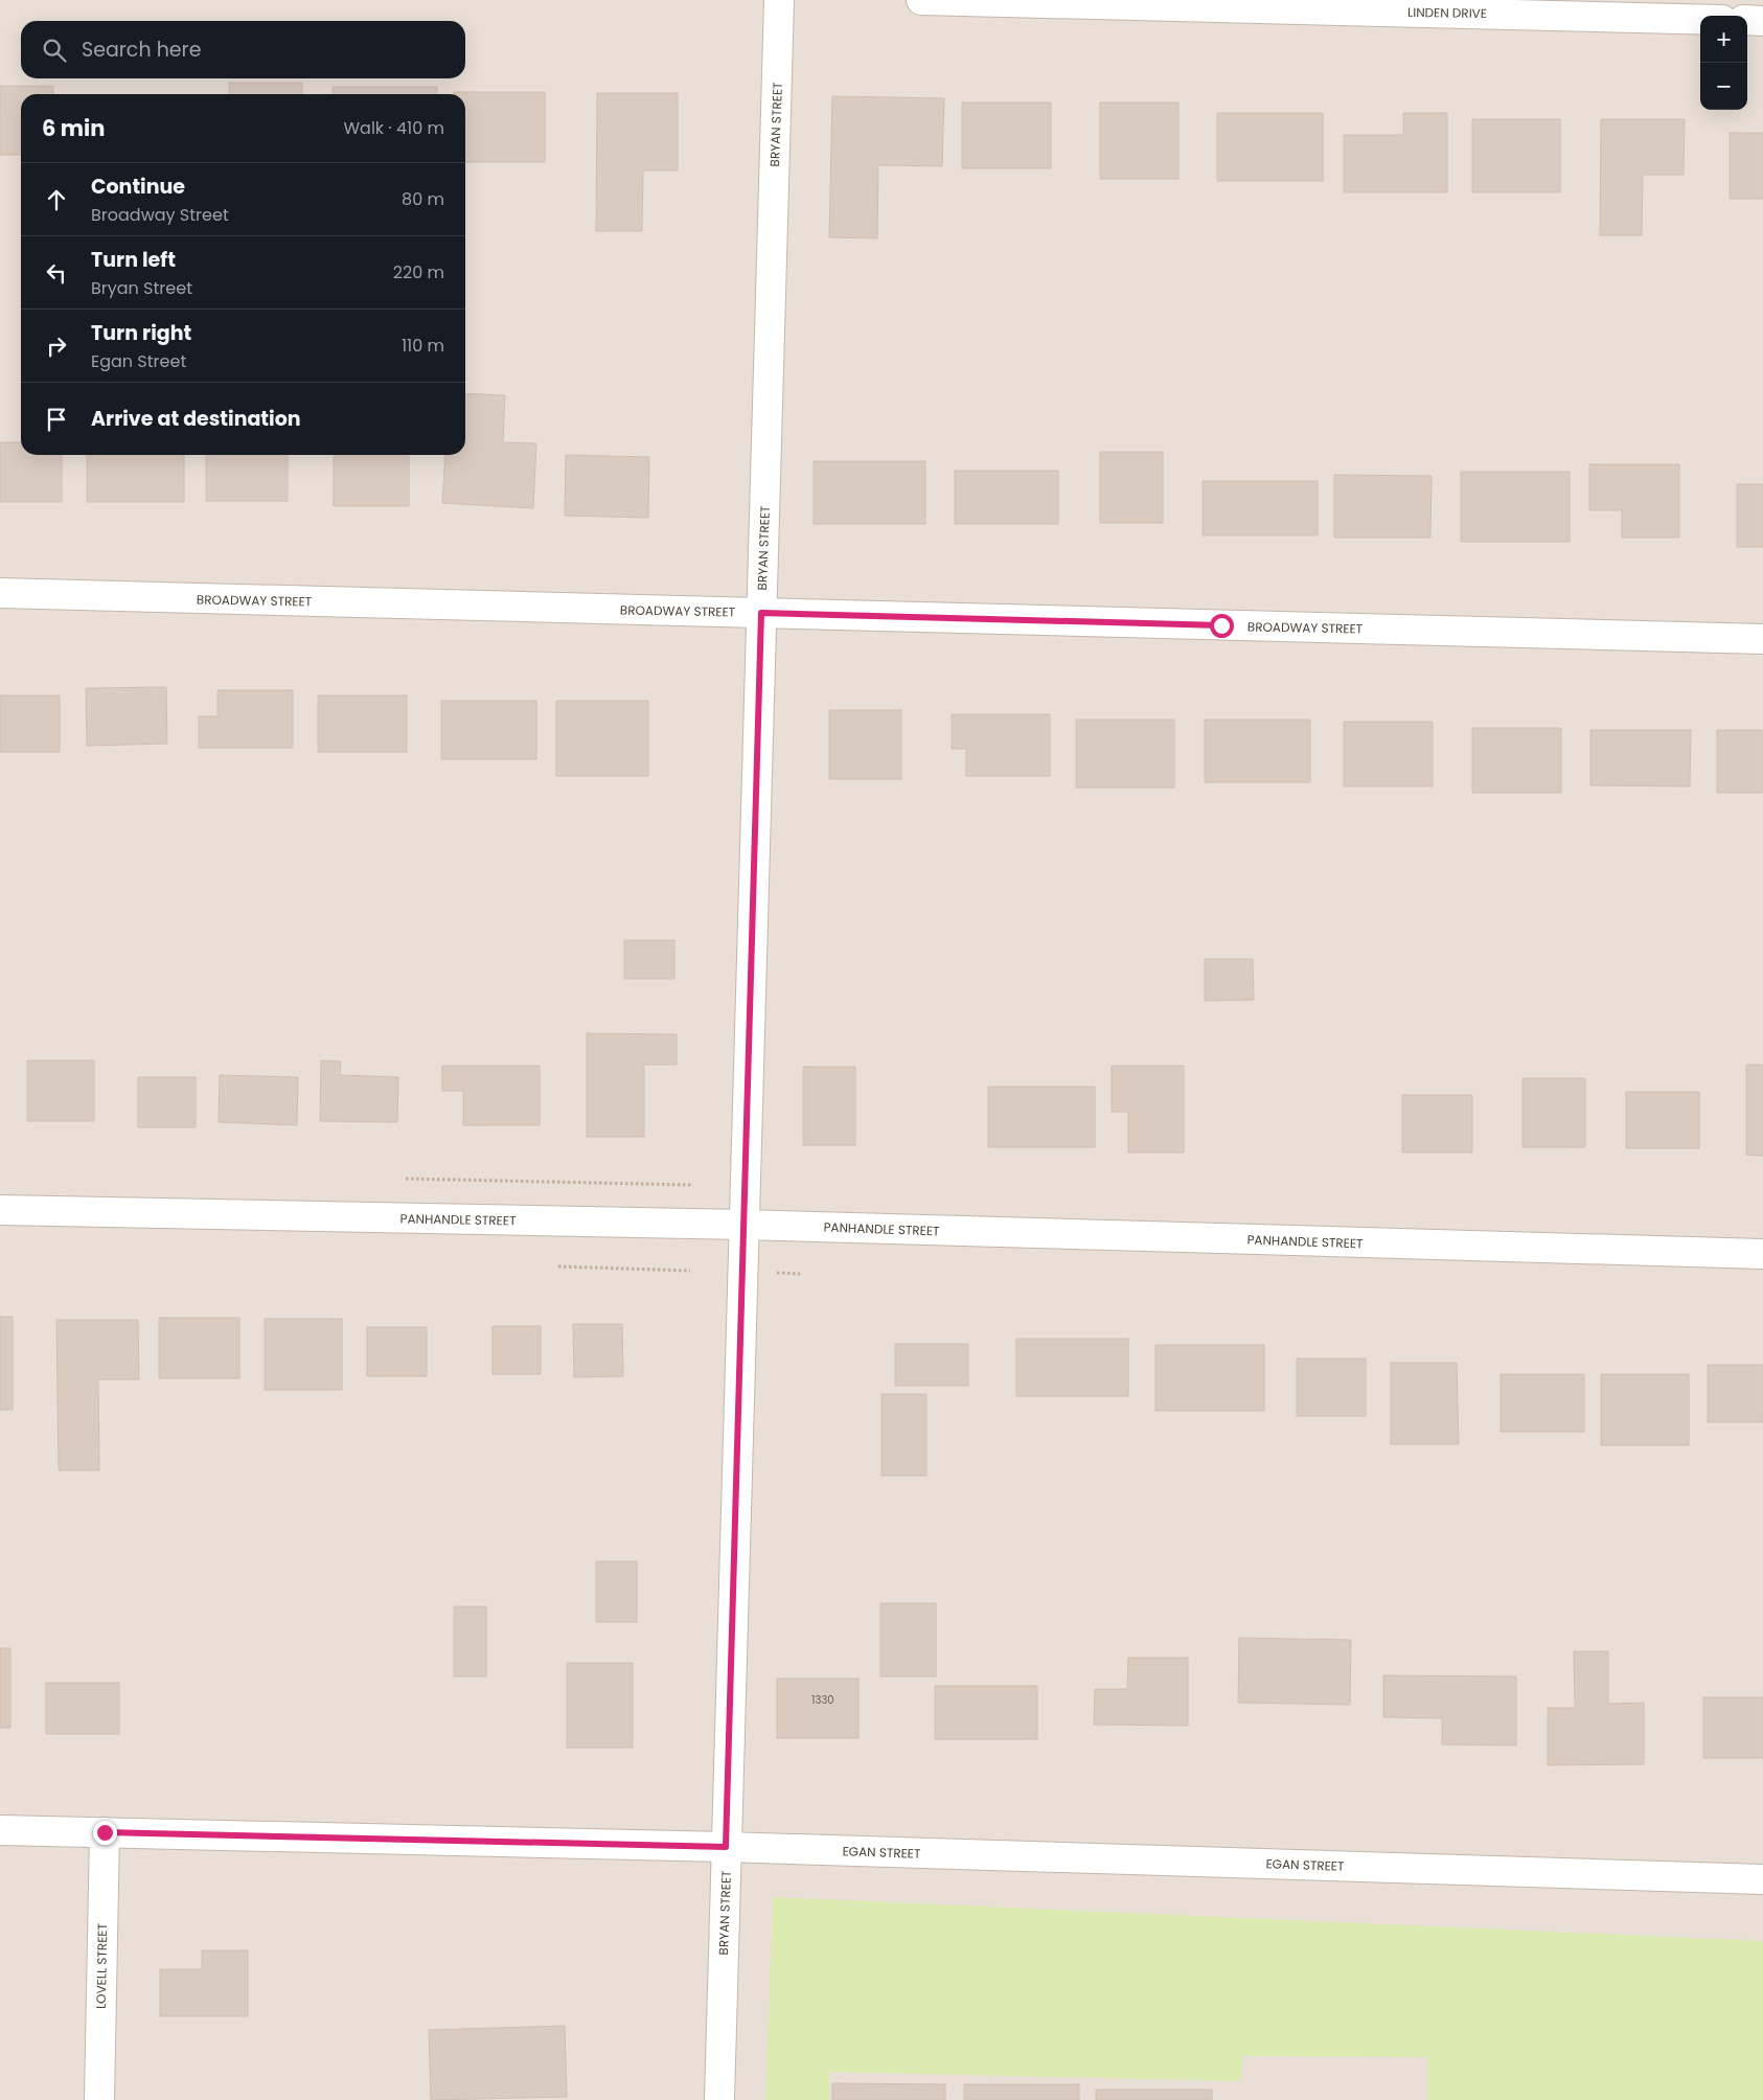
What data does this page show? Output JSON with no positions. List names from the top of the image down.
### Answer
{
  "streets": {
    "street": [
      "LINDEN DRIVE",
      "BRYAN STREET",
      "BROADWAY STREET",
      "PANHANDLE STREET",
      "EGAN STREET",
      "LOVELL STREET"
    ]
  },
  "crossings": [
    ["BRYAN STREET", "BROADWAY STREET"],
    ["BRYAN STREET", "PANHANDLE STREET"],
    ["BRYAN STREET", "EGAN STREET"],
    ["EGAN STREET", "LOVELL STREET"]
  ],
  "house_numbers": ["1330"],
  "page": {
    "map_buttons": ["+", "−"],
    "search": "Search here",
    "heading": ["6 min", "Walk · 410 m"],
    "list": [
      ["Continue", "Broadway Street", "80 m"],
      ["Turn left", "Bryan Street", "220 m"],
      ["Turn right", "Egan Street", "110 m"],
      "Arrive at destination"
    ]
  }
}
